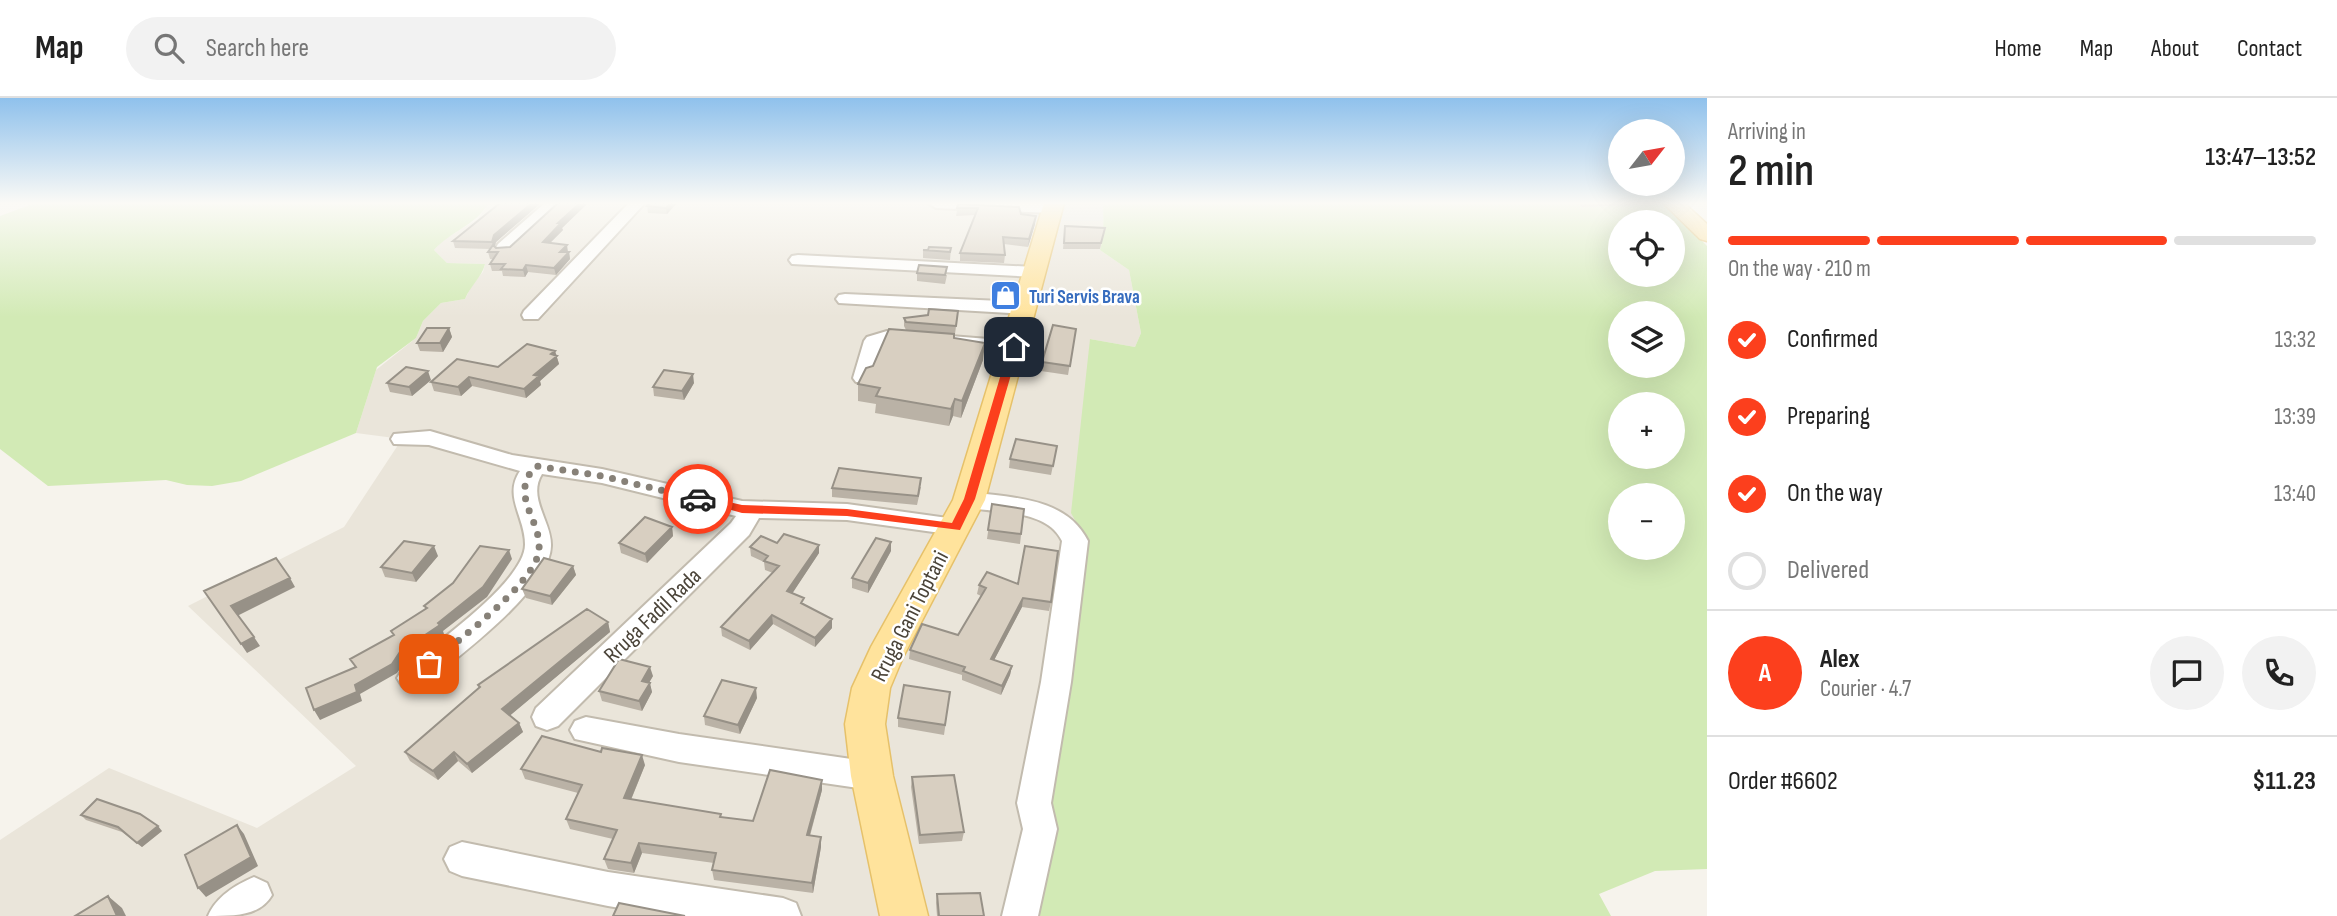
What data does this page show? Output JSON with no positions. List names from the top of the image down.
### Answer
{
  "streets": {
    "main road": ["Rruga Gani Toptani"],
    "street": ["Rruga Fadil Rada"]
  },
  "places": {
    "shop": ["Turi Servis Brava"]
  },
  "north": "top right",
  "page": {
    "header": "Map",
    "search": "Search here",
    "nav": [
      "Home",
      "Map",
      "About",
      "Contact"
    ],
    "heading": ["2 min", "Arriving in", "13:47–13:52"],
    "panel": [
      "Alex",
      "Courier · 4.7",
      "Order #6602",
      "$11.23"
    ],
    "map_buttons": ["+", "−"],
    "bar": "On the way · 210 m",
    "list": [
      ["Confirmed", "13:32"],
      ["Preparing", "13:39"],
      ["On the way", "13:40"],
      "Delivered"
    ],
    "round": "A"
  }
}
